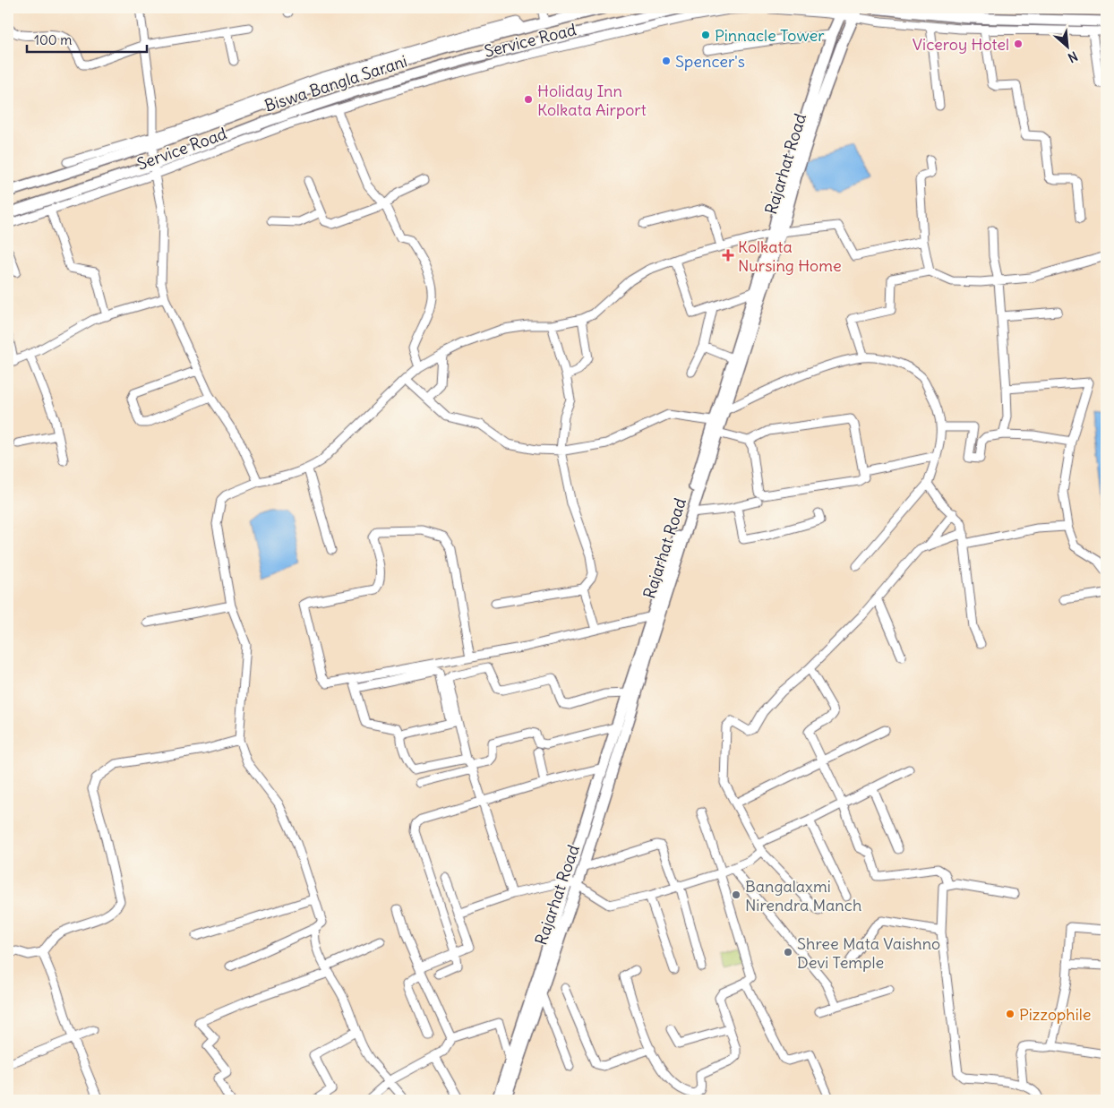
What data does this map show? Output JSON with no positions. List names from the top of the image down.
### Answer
{
  "streets": {
    "main road": ["Biswa Bangla Sarani", "Rajarhat Road"],
    "street": ["Service Road"]
  },
  "crossings": [
    ["Service Road", "Biswa Bangla Sarani"],
    ["Service Road", "Rajarhat Road"]
  ],
  "places": {
    "other": [
      "Pinnacle Tower",
      "Viceroy Hotel",
      "Spencer's",
      "Holiday Inn Kolkata Airport",
      "Bangalaxmi Nirendra Manch",
      "Shree Mata Vaishno Devi Temple",
      "Pizzophile"
    ],
    "health": ["Kolkata Nursing Home"]
  },
  "scale_bar": "100 m",
  "north": "bottom right"
}
